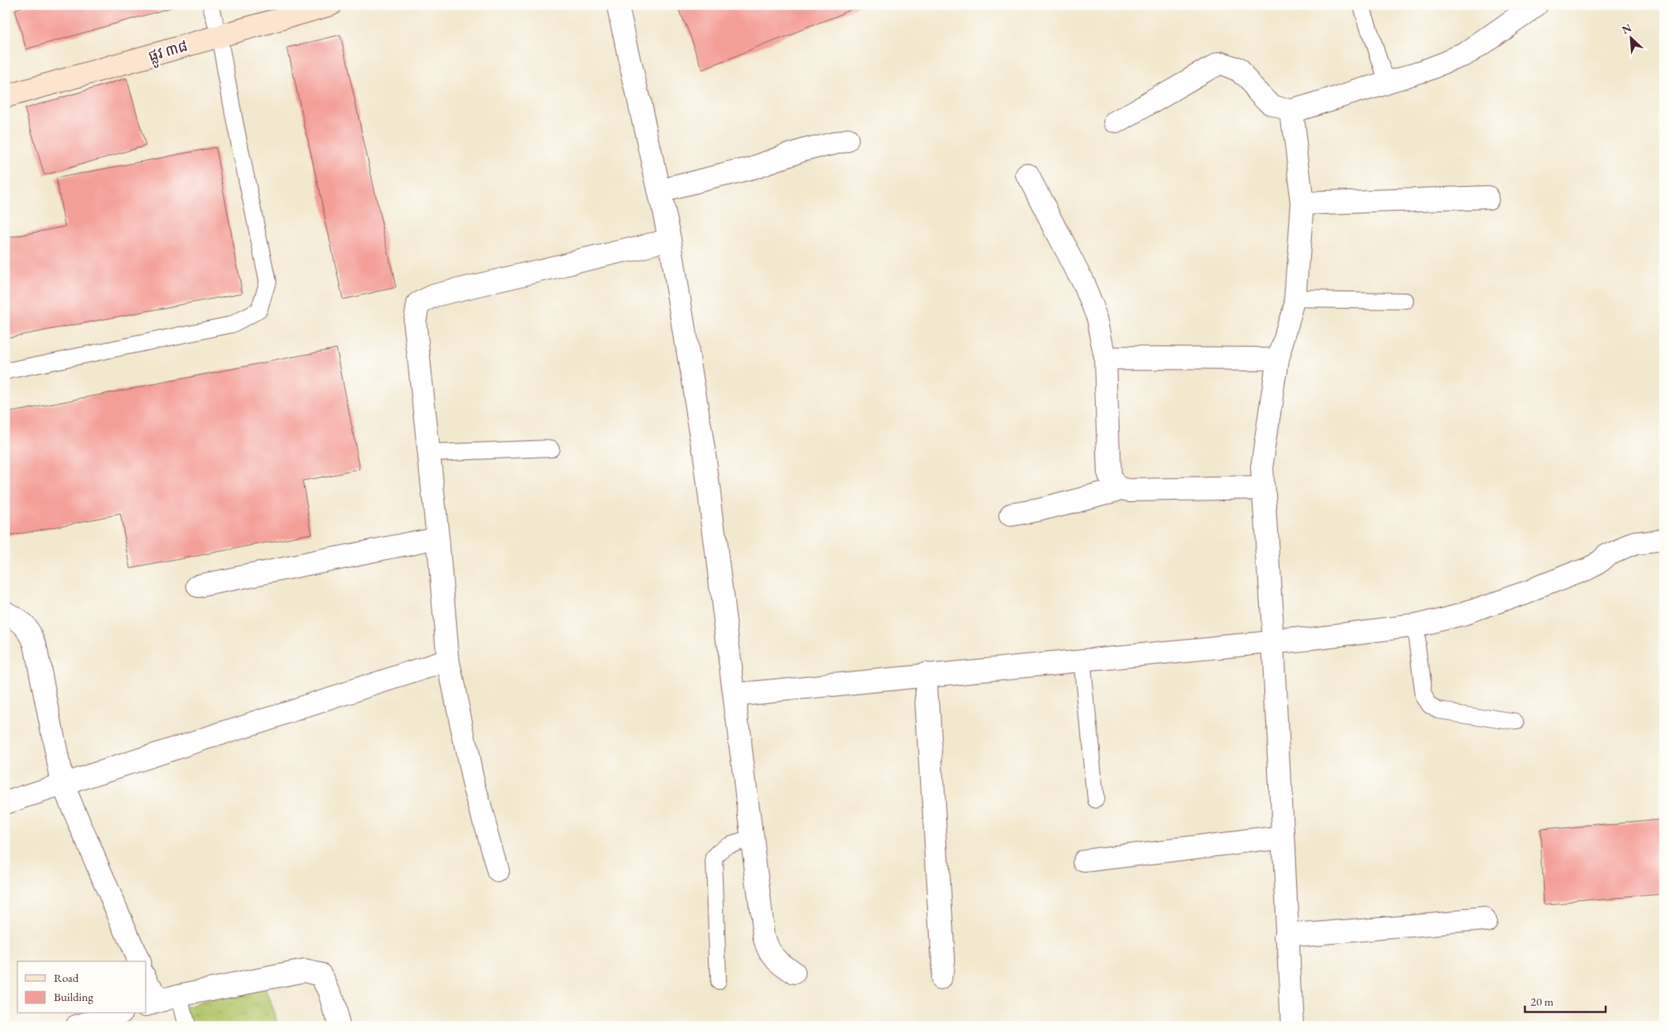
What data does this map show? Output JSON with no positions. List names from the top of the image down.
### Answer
{
  "streets": {
    "street": ["ផ្លូវ ៣៨"]
  },
  "legend": ["Road", "Building"],
  "scale_bar": "20 m",
  "north": "top left"
}
